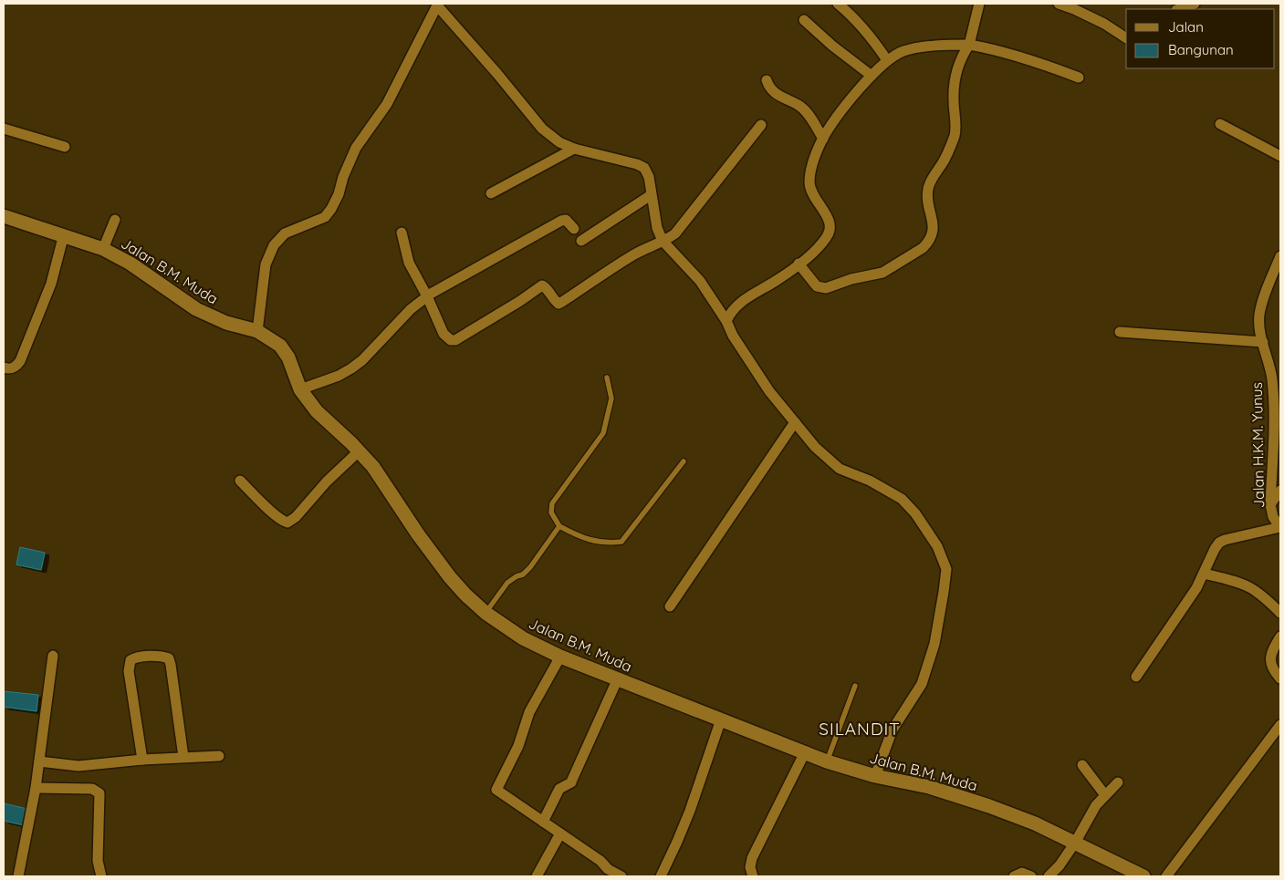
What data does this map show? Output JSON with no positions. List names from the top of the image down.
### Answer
{
  "streets": {
    "street": ["Jalan B.M. Muda", "Jalan H.K.M. Yunus"]
  },
  "districts": ["SILANDIT"],
  "legend": ["Jalan", "Bangunan"]
}
